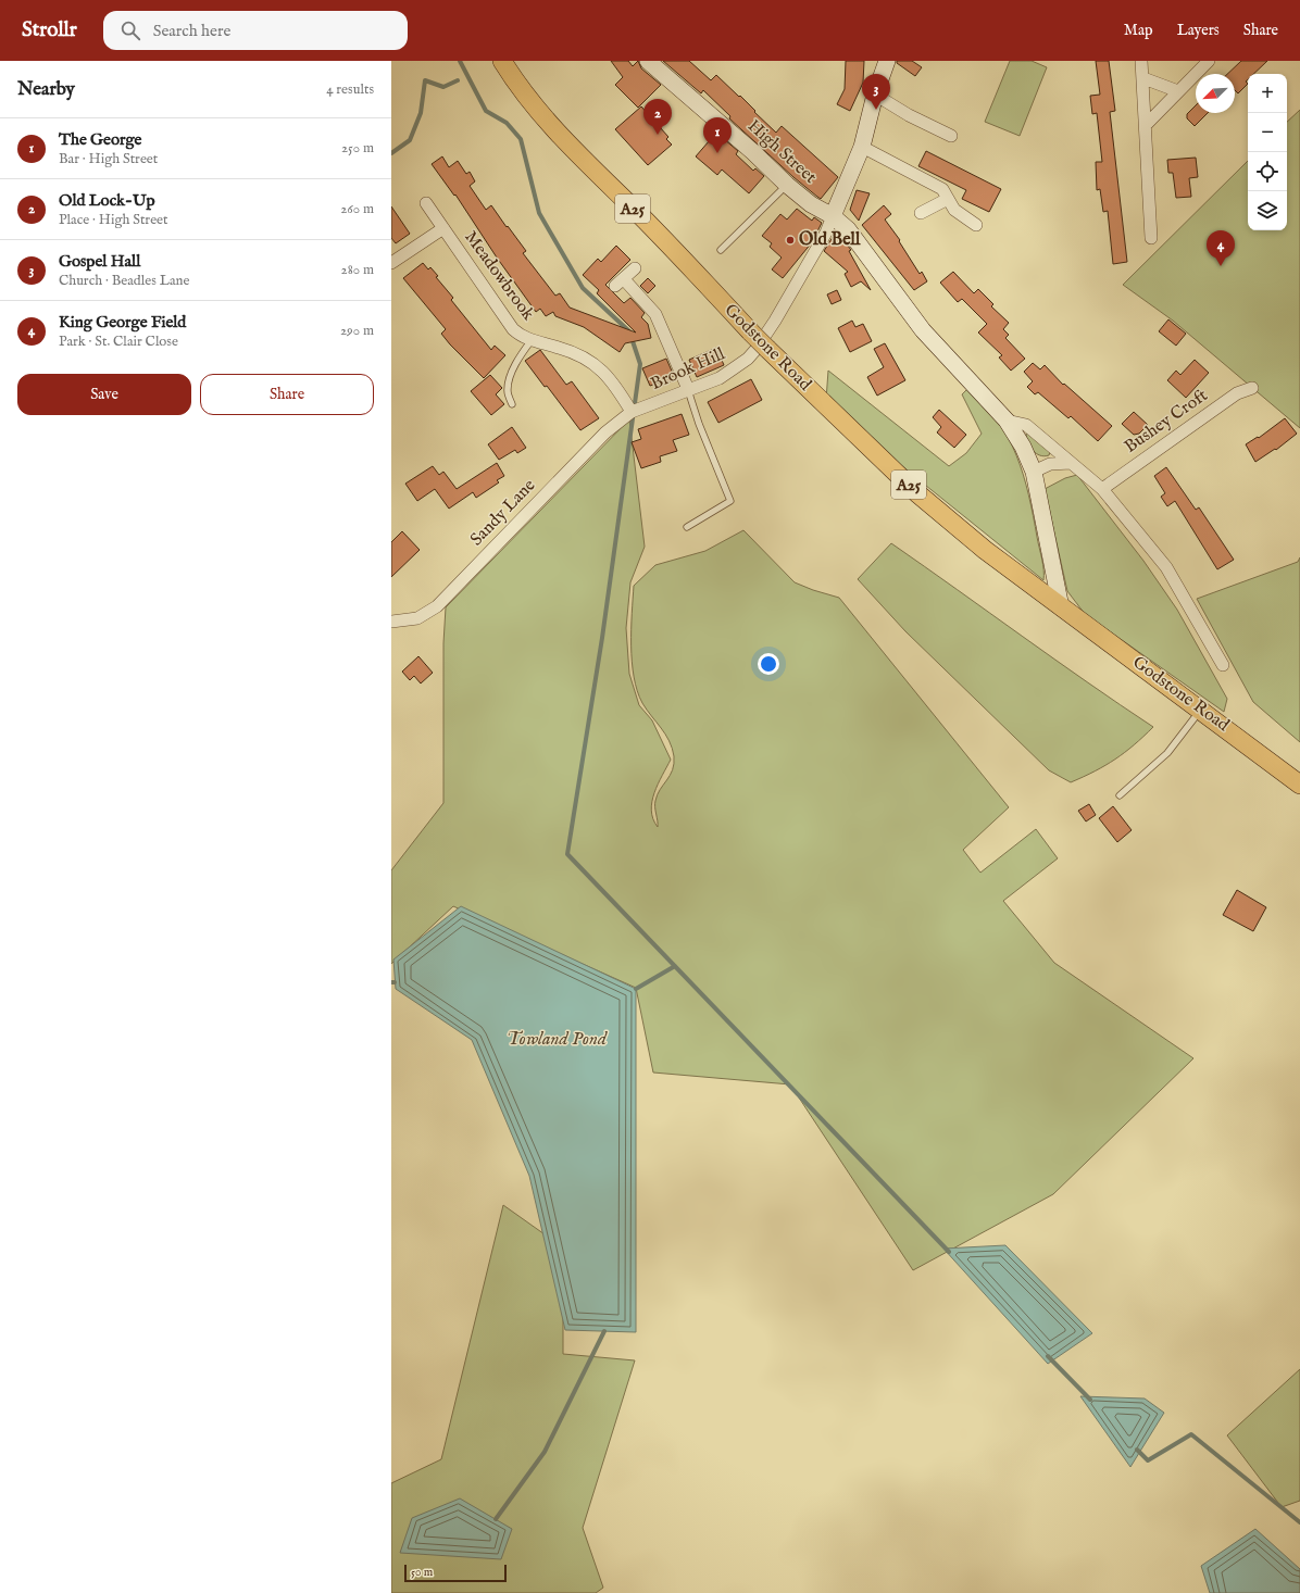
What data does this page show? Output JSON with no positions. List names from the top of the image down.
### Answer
{
  "streets": {
    "main road": ["A25", "Godstone Road"],
    "street": [
      "High Street",
      "Meadowbrook",
      "Brook Hill",
      "Bushey Croft",
      "Sandy Lane"
    ]
  },
  "crossings": [
    ["High Street", "Brook Hill"],
    ["Meadowbrook", "Brook Hill"],
    ["Meadowbrook", "Sandy Lane"],
    ["Brook Hill", "Sandy Lane"]
  ],
  "water": ["Towland Pond"],
  "places": ["Old Bell"],
  "scale_bar": "50 m",
  "north": "bottom left",
  "page": {
    "header": "Strollr",
    "search": "Search here",
    "nav": ["Map", "Layers", "Share"],
    "heading": ["Nearby", "4 results"],
    "map_buttons": ["+", "−"],
    "pins": [
      "3",
      "2",
      "1",
      "4"
    ],
    "list": [
      {
        "mark": "1",
        "name": "The George",
        "note": "Bar · High Street",
        "value": "250 m"
      },
      {
        "mark": "2",
        "name": "Old Lock-Up",
        "note": "Place · High Street",
        "value": "260 m"
      },
      {
        "mark": "3",
        "name": "Gospel Hall",
        "note": "Church · Beadles Lane",
        "value": "280 m"
      },
      {
        "mark": "4",
        "name": "King George Field",
        "note": "Park · St. Clair Close",
        "value": "290 m"
      }
    ],
    "buttons": ["Save", "Share"],
    "scale": "50 m"
  }
}
